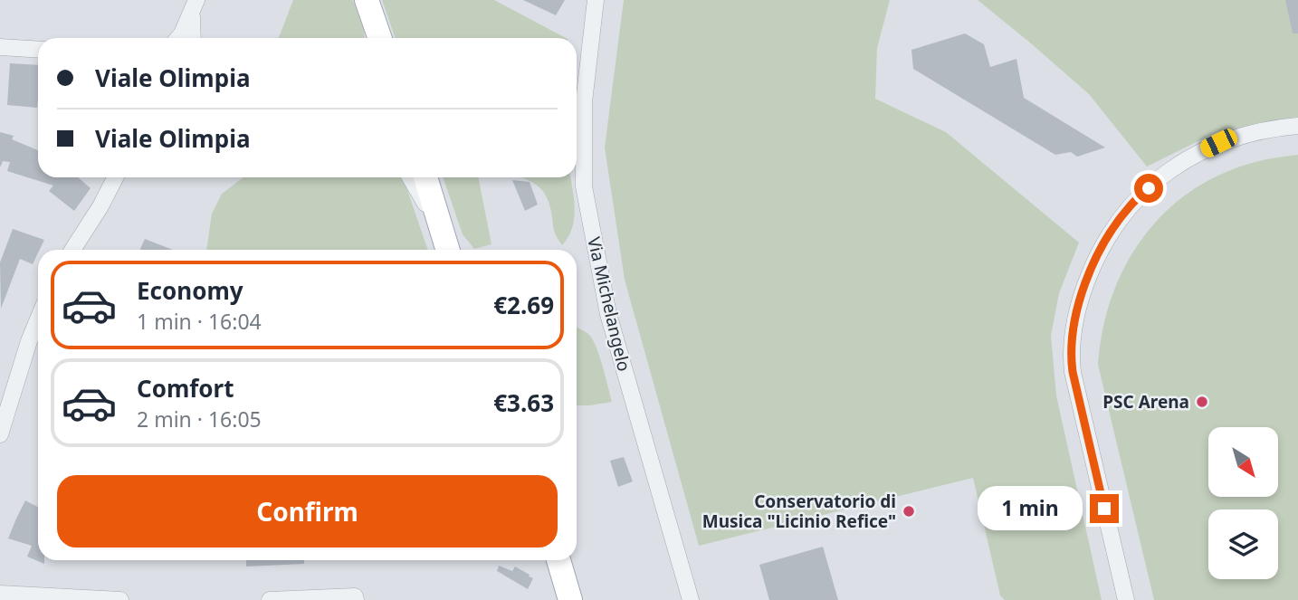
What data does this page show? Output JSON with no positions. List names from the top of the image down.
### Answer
{
  "streets": {
    "street": ["Via Michelangelo"]
  },
  "places": ["PSC Arena", "Conservatorio di Musica \"Licinio Refice\""],
  "north": "bottom right",
  "page": {
    "banner": ["Viale Olimpia", "Viale Olimpia"],
    "list": [
      {
        "name": "Economy",
        "note": "1 min · 16:04",
        "value": "€2.69"
      },
      {
        "name": "Comfort",
        "note": "2 min · 16:05",
        "value": "€3.63"
      }
    ],
    "buttons": "Confirm",
    "bubble": "1 min"
  }
}
